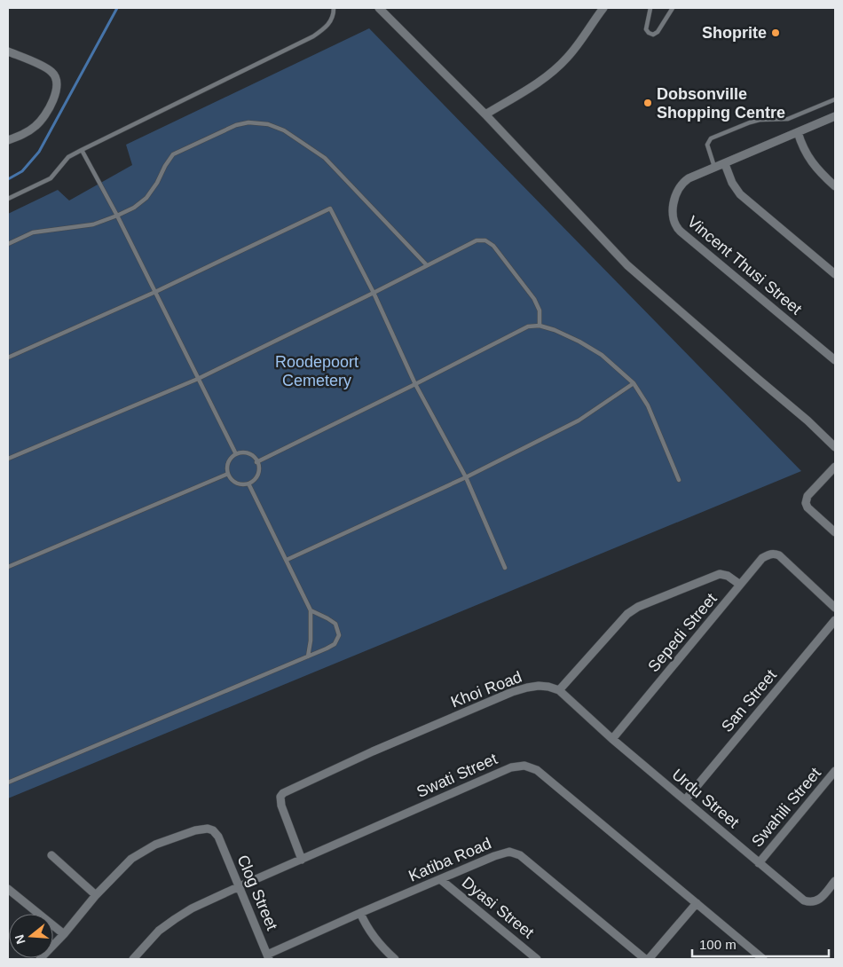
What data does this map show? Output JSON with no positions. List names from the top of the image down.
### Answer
{
  "streets": {
    "street": [
      "Vincent Thusi Street",
      "Sepedi Street",
      "Khoi Road",
      "San Street",
      "Swati Street",
      "Urdu Street",
      "Swahili Street",
      "Katiba Road",
      "Clog Street",
      "Dyasi Street"
    ]
  },
  "crossings": [
    ["Sepedi Street", "Urdu Street"],
    ["Khoi Road", "Swati Street"],
    ["Khoi Road", "Urdu Street"],
    ["San Street", "Urdu Street"],
    ["Swati Street", "Clog Street"],
    ["Urdu Street", "Swahili Street"],
    ["Katiba Road", "Clog Street"],
    ["Katiba Road", "Dyasi Street"]
  ],
  "parks": ["Roodepoort Cemetery"],
  "places": ["Shoprite", "Dobsonville Shopping Centre"],
  "scale_bar": "100 m",
  "north": "left"
}
